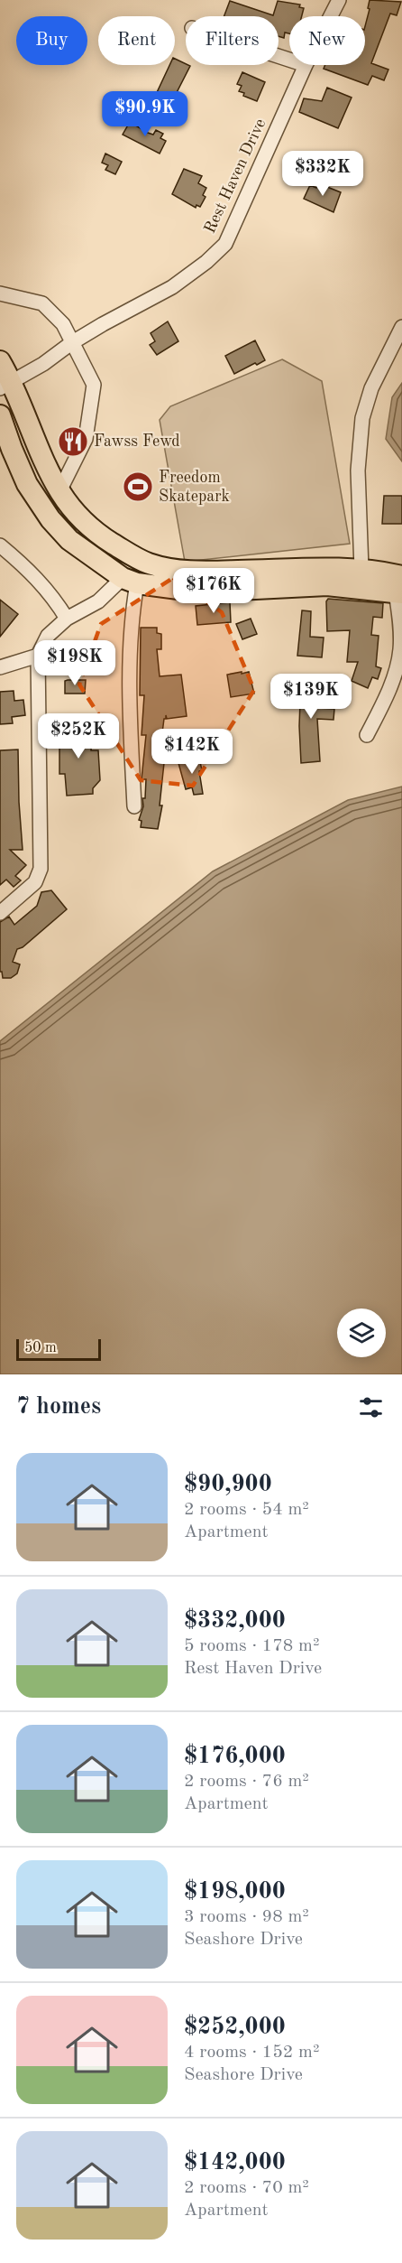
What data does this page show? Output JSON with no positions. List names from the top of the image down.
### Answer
{
  "streets": {
    "street": ["Rest Haven Drive"]
  },
  "places": {
    "restaurant": ["Fawss Fewd"],
    "sports": ["Freedom Skatepark"]
  },
  "scale_bar": "50 m",
  "page": {
    "chip": [
      "Buy",
      "Rent",
      "Filters",
      "New"
    ],
    "price": [
      "$90.9K",
      "$332K",
      "$176K",
      "$198K",
      "$139K",
      "$252K",
      "$142K"
    ],
    "scale": "50 m",
    "heading": "7 homes",
    "list": [
      {
        "name": "$90,900",
        "note": "2 rooms · 54 m² · Apartment"
      },
      {
        "name": "$332,000",
        "note": "5 rooms · 178 m² · Rest Haven Drive"
      },
      {
        "name": "$176,000",
        "note": "2 rooms · 76 m² · Apartment"
      },
      {
        "name": "$198,000",
        "note": "3 rooms · 98 m² · Seashore Drive"
      },
      {
        "name": "$252,000",
        "note": "4 rooms · 152 m² · Seashore Drive"
      },
      {
        "name": "$142,000",
        "note": "2 rooms · 70 m² · Apartment"
      }
    ]
  }
}
